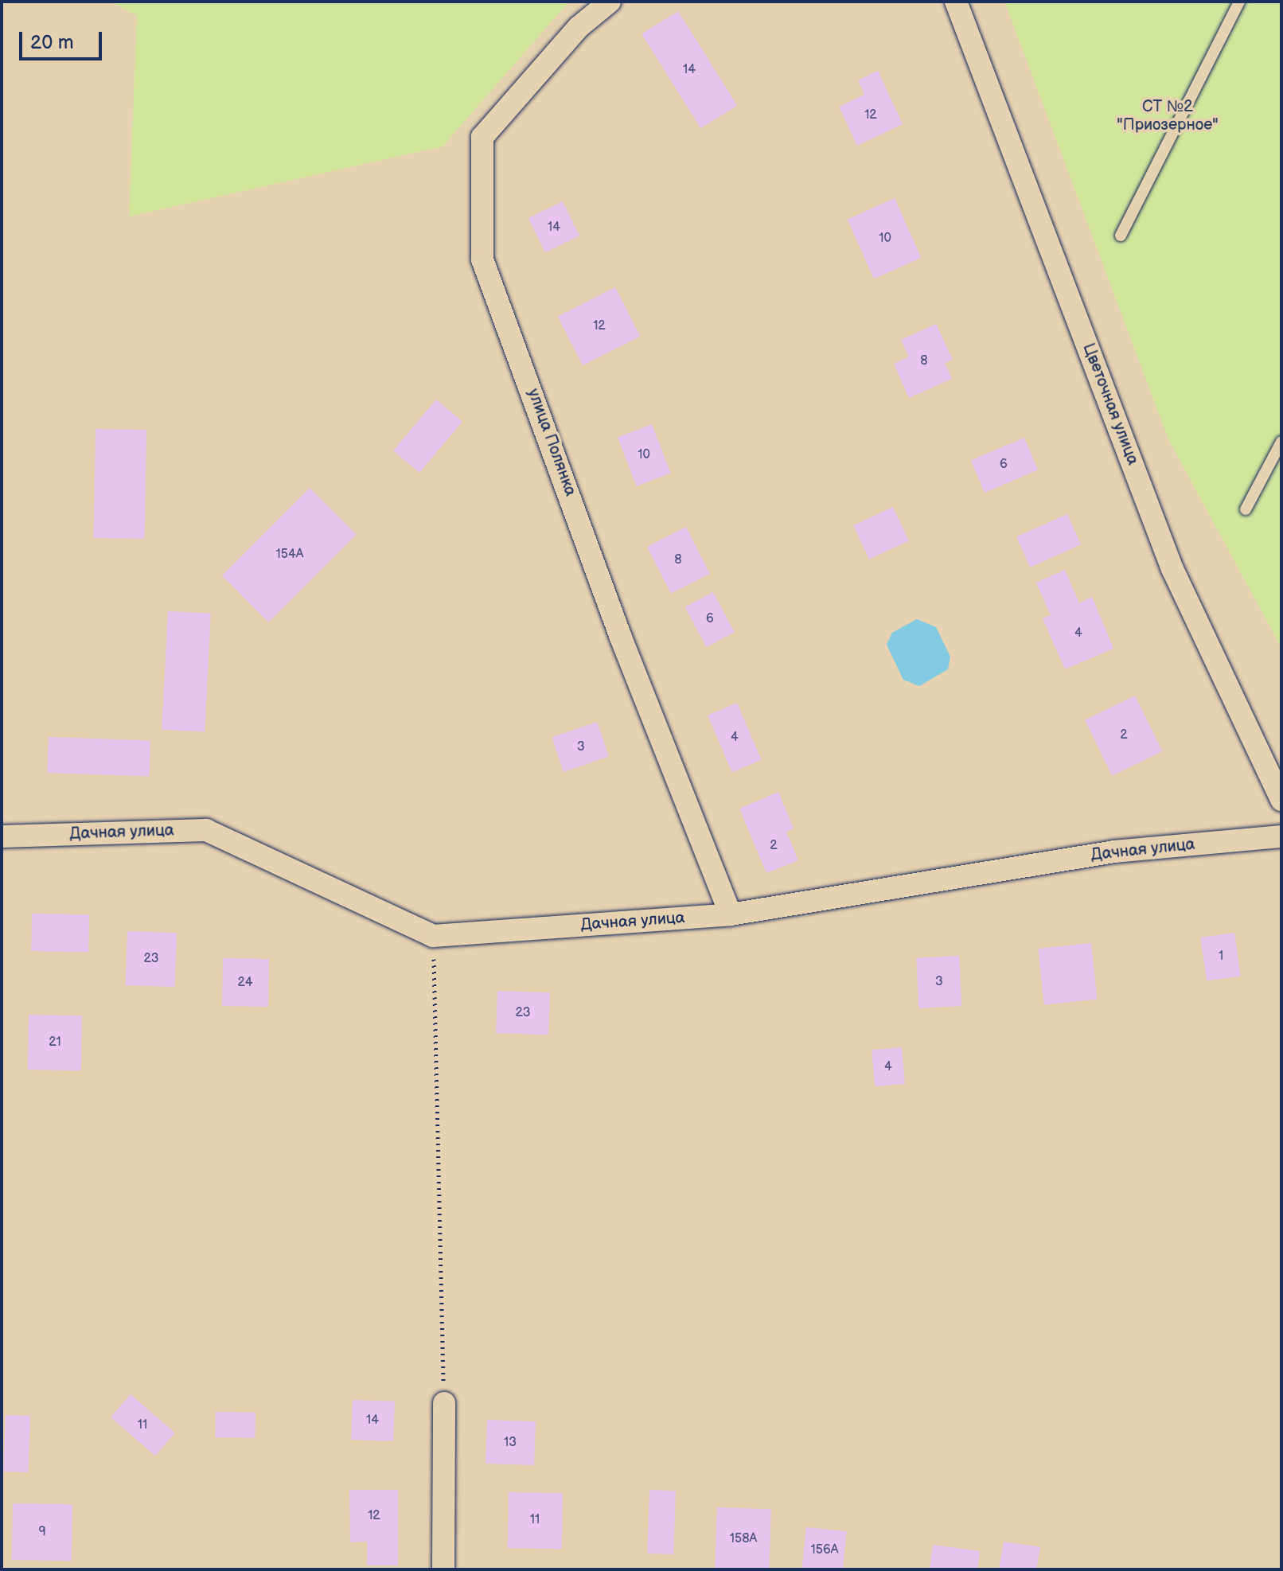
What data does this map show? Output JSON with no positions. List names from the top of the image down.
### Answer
{
  "streets": {
    "street": ["Цветочная улица", "улица Полянка", "Дачная улица"]
  },
  "crossings": [
    ["улица Полянка", "Дачная улица"]
  ],
  "parks": ["СТ №2 \"Приозерное\""],
  "house_numbers": [
    "14",
    "12",
    "14",
    "10",
    "12",
    "8",
    "10",
    "6",
    "154А",
    "8",
    "6",
    "4",
    "2",
    "4",
    "3",
    "2",
    "1",
    "23",
    "3",
    "24",
    "23",
    "21",
    "4",
    "14",
    "11",
    "13",
    "12",
    "11",
    "9",
    "158А",
    "156А"
  ],
  "scale_bar": "20 m"
}
